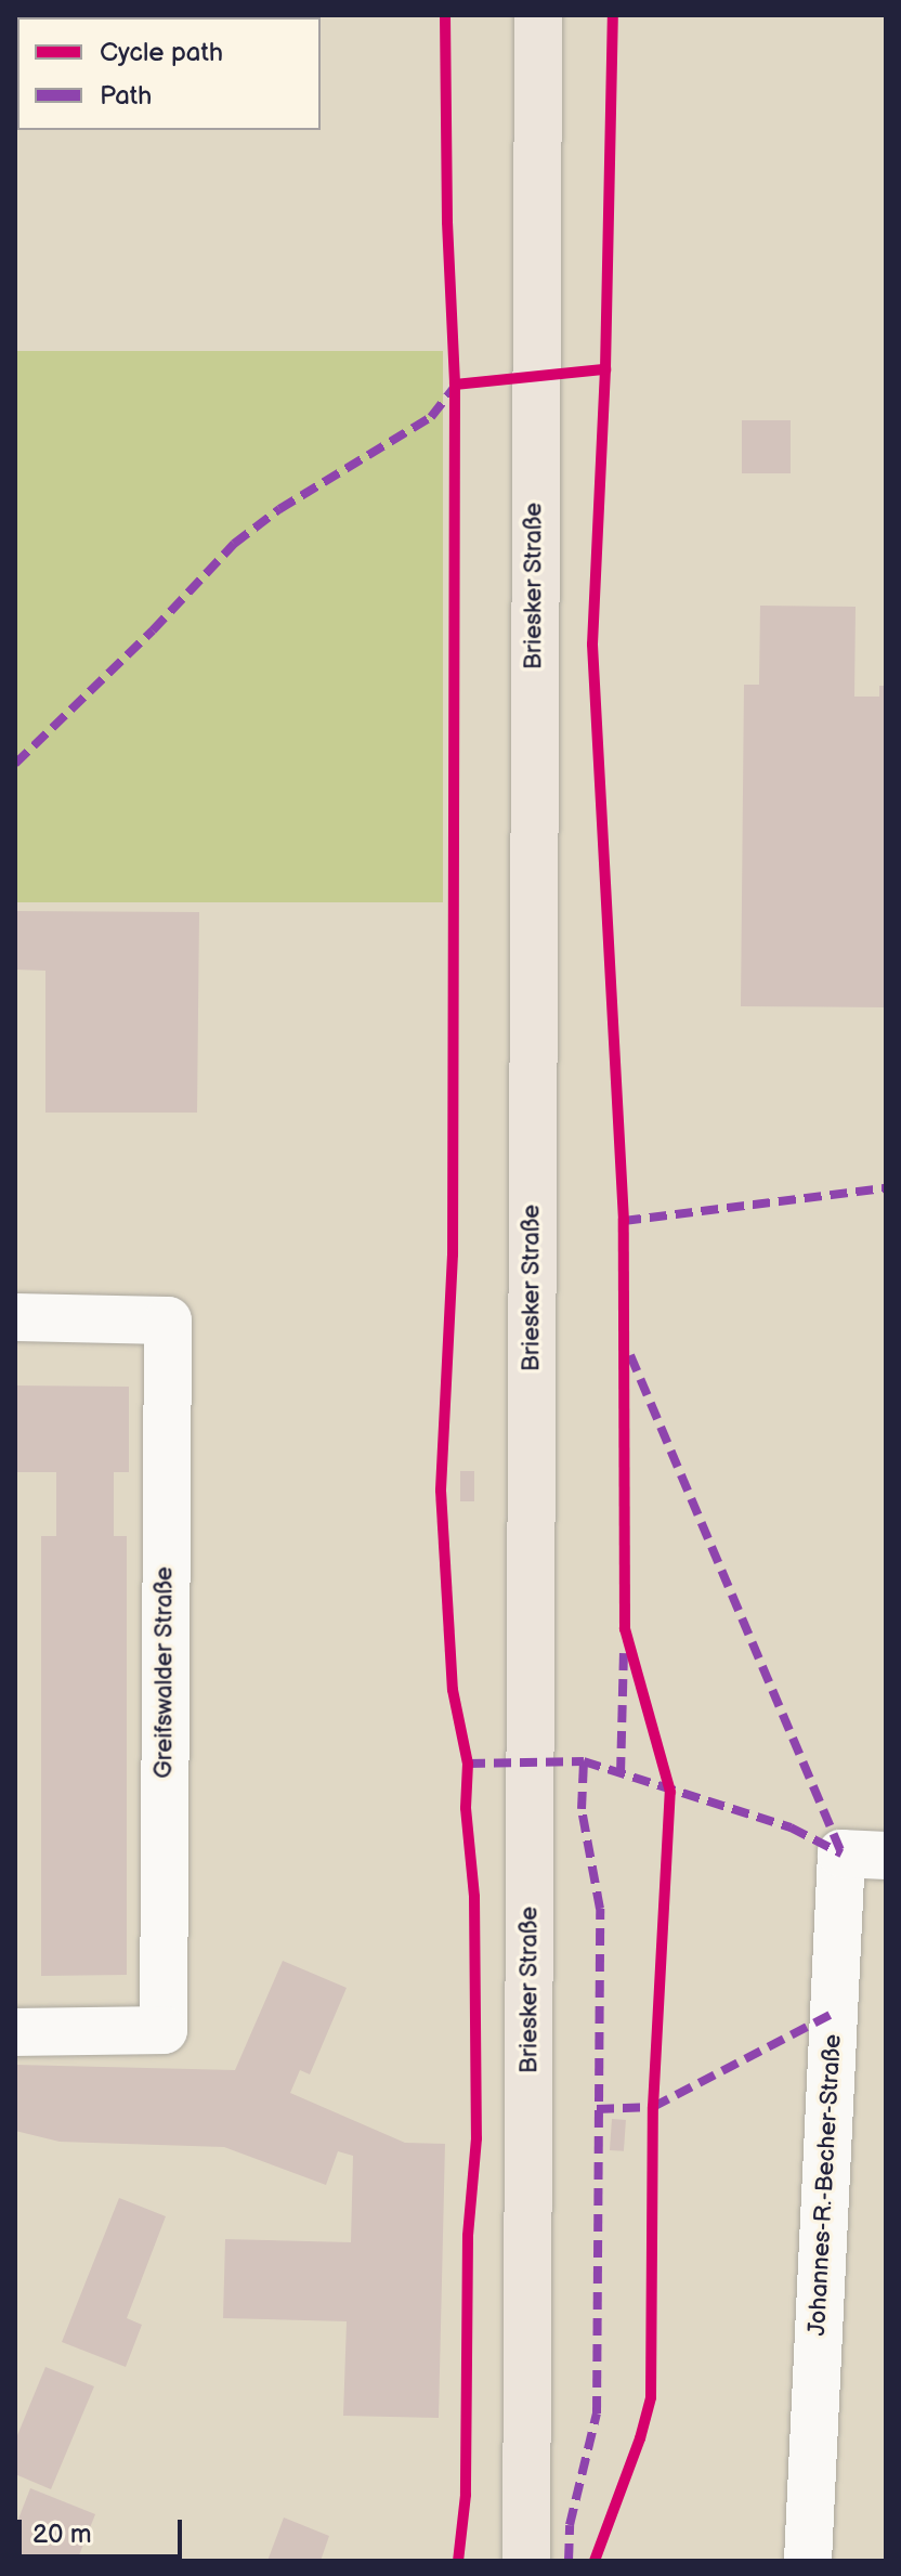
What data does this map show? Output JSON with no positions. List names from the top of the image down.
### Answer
{
  "streets": {
    "main road": ["Briesker Straße"],
    "street": ["Greifswalder Straße", "Johannes-R.-Becher-Straße"]
  },
  "legend": ["Cycle path", "Path"],
  "scale_bar": "20 m"
}
